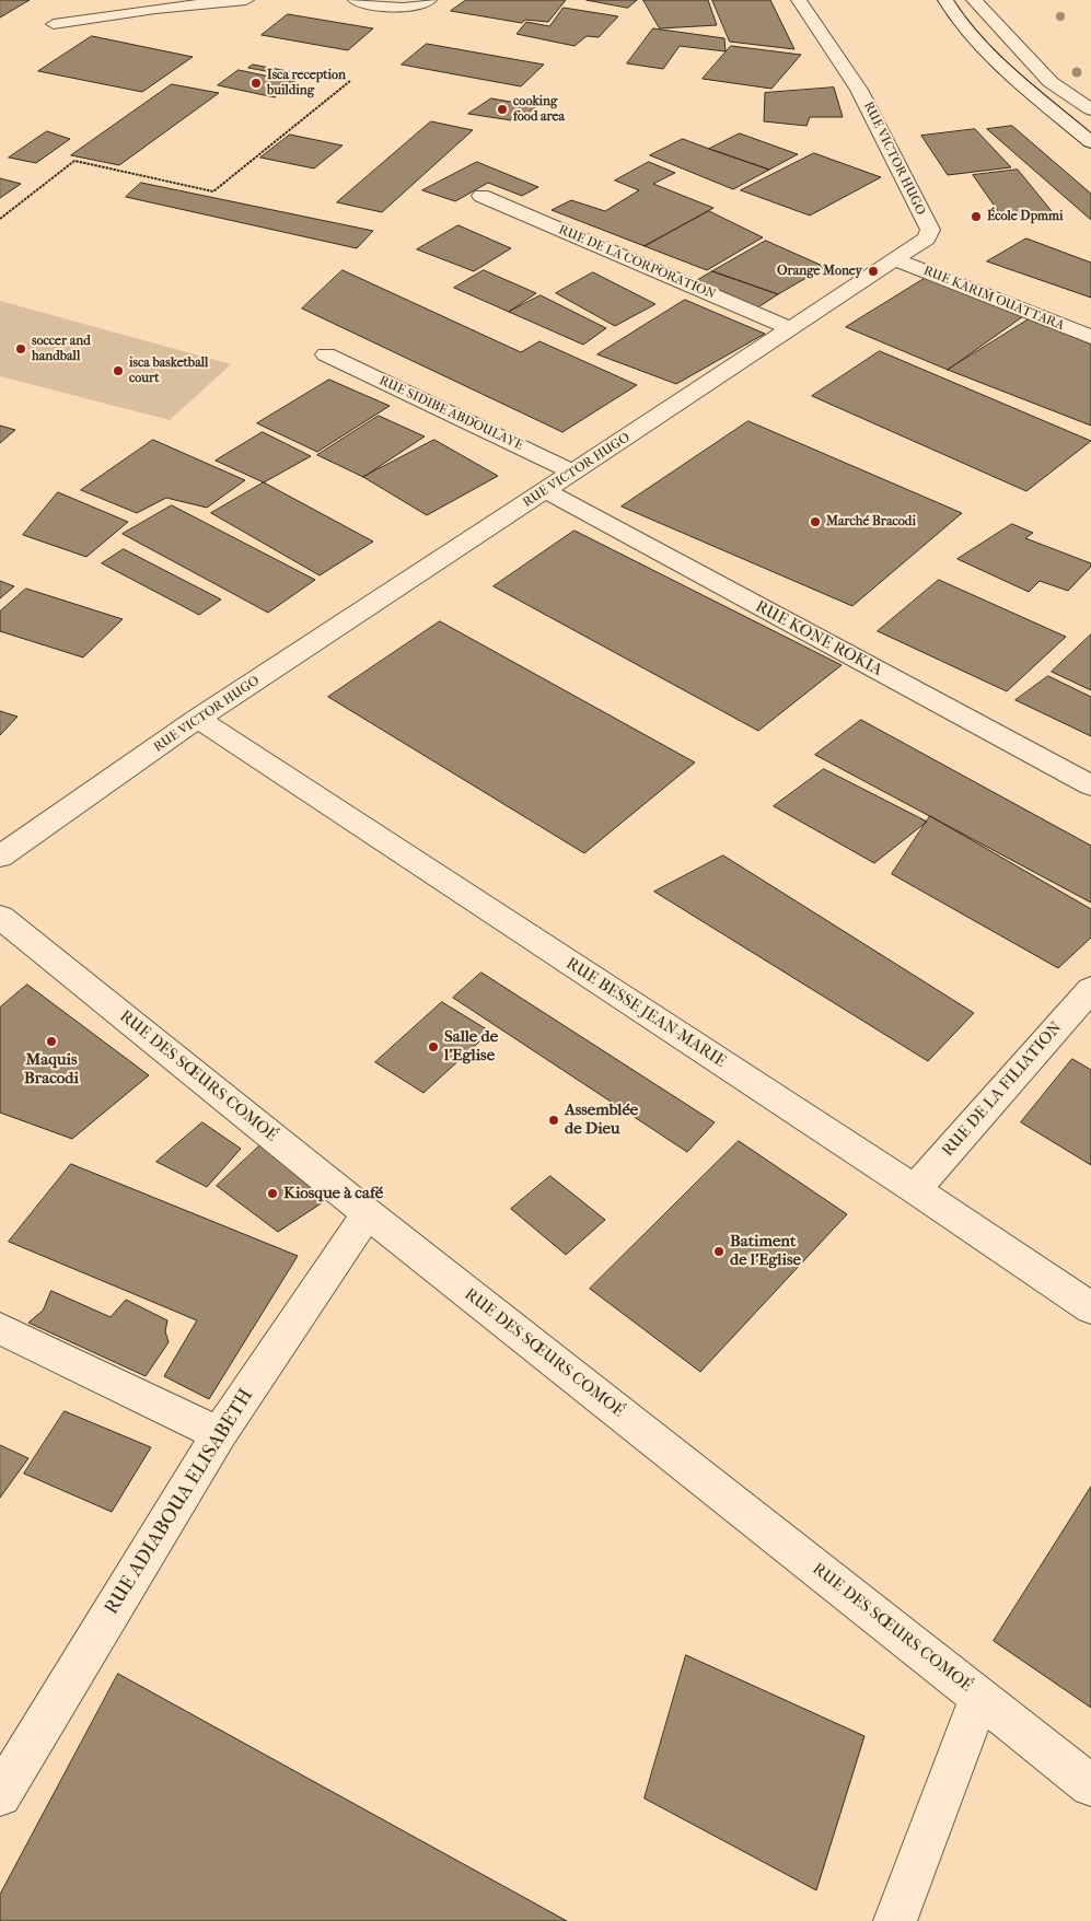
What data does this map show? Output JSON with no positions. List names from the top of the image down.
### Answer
{
  "streets": {
    "street": [
      "RUE VICTOR HUGO",
      "RUE DE LA CORPORATION",
      "RUE KARIM OUATTARA",
      "RUE SIDIBE ABDOULAYE",
      "RUE KONE ROKIA",
      "RUE BESSE JEAN-MARIE",
      "RUE DES SŒURS COMOÉ",
      "RUE DE LA FILIATION",
      "RUE ADIABOUA ELISABETH"
    ]
  },
  "crossings": [
    ["RUE VICTOR HUGO", "RUE DE LA CORPORATION"],
    ["RUE VICTOR HUGO", "RUE KARIM OUATTARA"],
    ["RUE VICTOR HUGO", "RUE SIDIBE ABDOULAYE"],
    ["RUE VICTOR HUGO", "RUE KONE ROKIA"],
    ["RUE VICTOR HUGO", "RUE BESSE JEAN-MARIE"],
    ["RUE BESSE JEAN-MARIE", "RUE DE LA FILIATION"],
    ["RUE DES SŒURS COMOÉ", "RUE ADIABOUA ELISABETH"]
  ],
  "places": [
    "Isca reception building",
    "cooking food area",
    "École Dpmmi",
    "Orange Money",
    "soccer and handball",
    "isca basketball court",
    "Marché Bracodi",
    "Maquis Bracodi",
    "Salle de l'Eglise",
    "Assemblée de Dieu",
    "Kiosque à café",
    "Batiment de l'Eglise"
  ]
}
